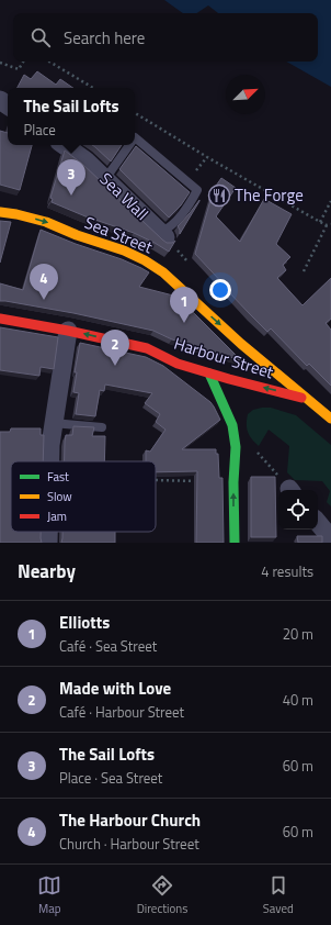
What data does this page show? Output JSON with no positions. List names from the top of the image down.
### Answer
{
  "streets": {
    "main road": ["Sea Street", "Harbour Street"],
    "street": ["Sea Wall"]
  },
  "crossings": [
    ["Sea Street", "Harbour Street"]
  ],
  "one_way": ["Sea Street", "Harbour Street"],
  "places": {
    "restaurant": ["The Forge"]
  },
  "legend": ["Fast", "Slow", "Jam"],
  "north": "top right",
  "page": {
    "search": "Search here",
    "popup": ["The Sail Lofts", "Place"],
    "pins": [
      "3",
      "4",
      "1",
      "2"
    ],
    "heading": ["Nearby", "4 results"],
    "list": [
      {
        "mark": "1",
        "name": "Elliotts",
        "note": "Café · Sea Street",
        "value": "20 m"
      },
      {
        "mark": "2",
        "name": "Made with Love",
        "note": "Café · Harbour Street",
        "value": "40 m"
      },
      {
        "mark": "3",
        "name": "The Sail Lofts",
        "note": "Place · Sea Street",
        "value": "60 m"
      },
      {
        "mark": "4",
        "name": "The Harbour Church",
        "note": "Church · Harbour Street",
        "value": "60 m"
      }
    ],
    "nav": ["Map", "Directions", "Saved"]
  }
}
